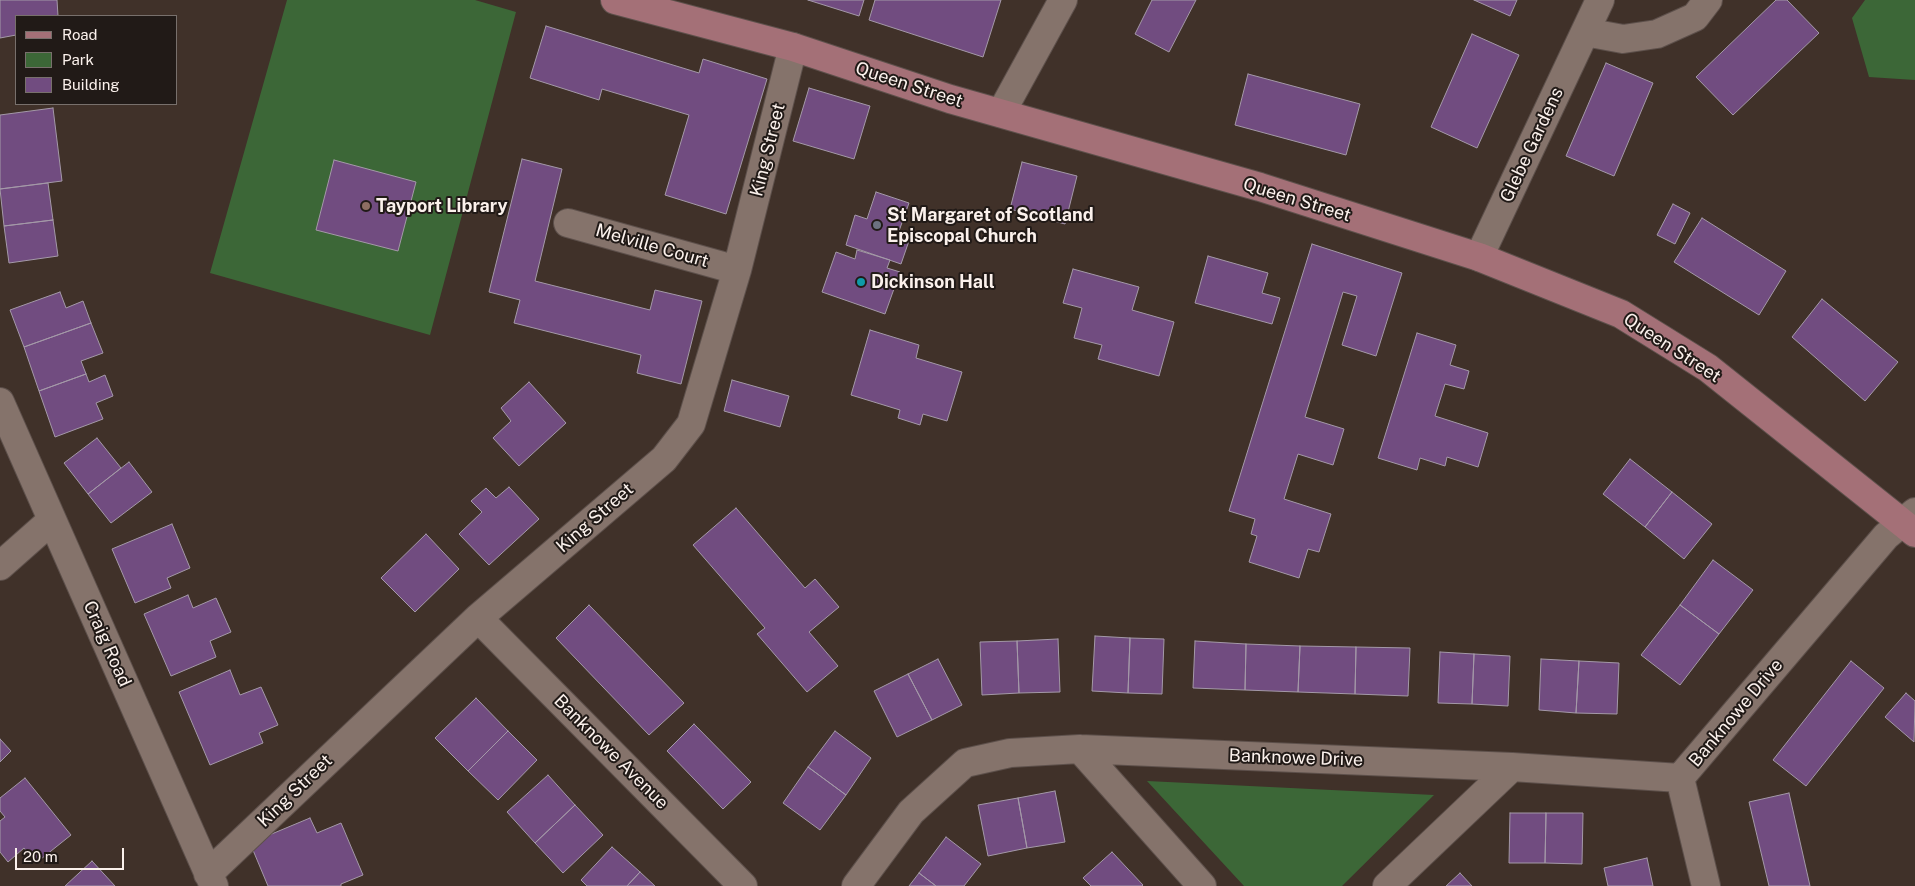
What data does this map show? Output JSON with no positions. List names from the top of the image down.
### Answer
{
  "streets": {
    "main road": ["Queen Street"],
    "street": [
      "Glebe Gardens",
      "King Street",
      "Melville Court",
      "Craig Road",
      "Banknowe Drive",
      "Banknowe Avenue"
    ]
  },
  "crossings": [
    ["Queen Street", "Glebe Gardens"],
    ["Queen Street", "King Street"],
    ["Queen Street", "Banknowe Drive"],
    ["King Street", "Melville Court"],
    ["King Street", "Craig Road"],
    ["King Street", "Banknowe Avenue"]
  ],
  "places": ["Tayport Library", "St Margaret of Scotland Episcopal Church", "Dickinson Hall"],
  "legend": ["Road", "Park", "Building"],
  "scale_bar": "20 m"
}
